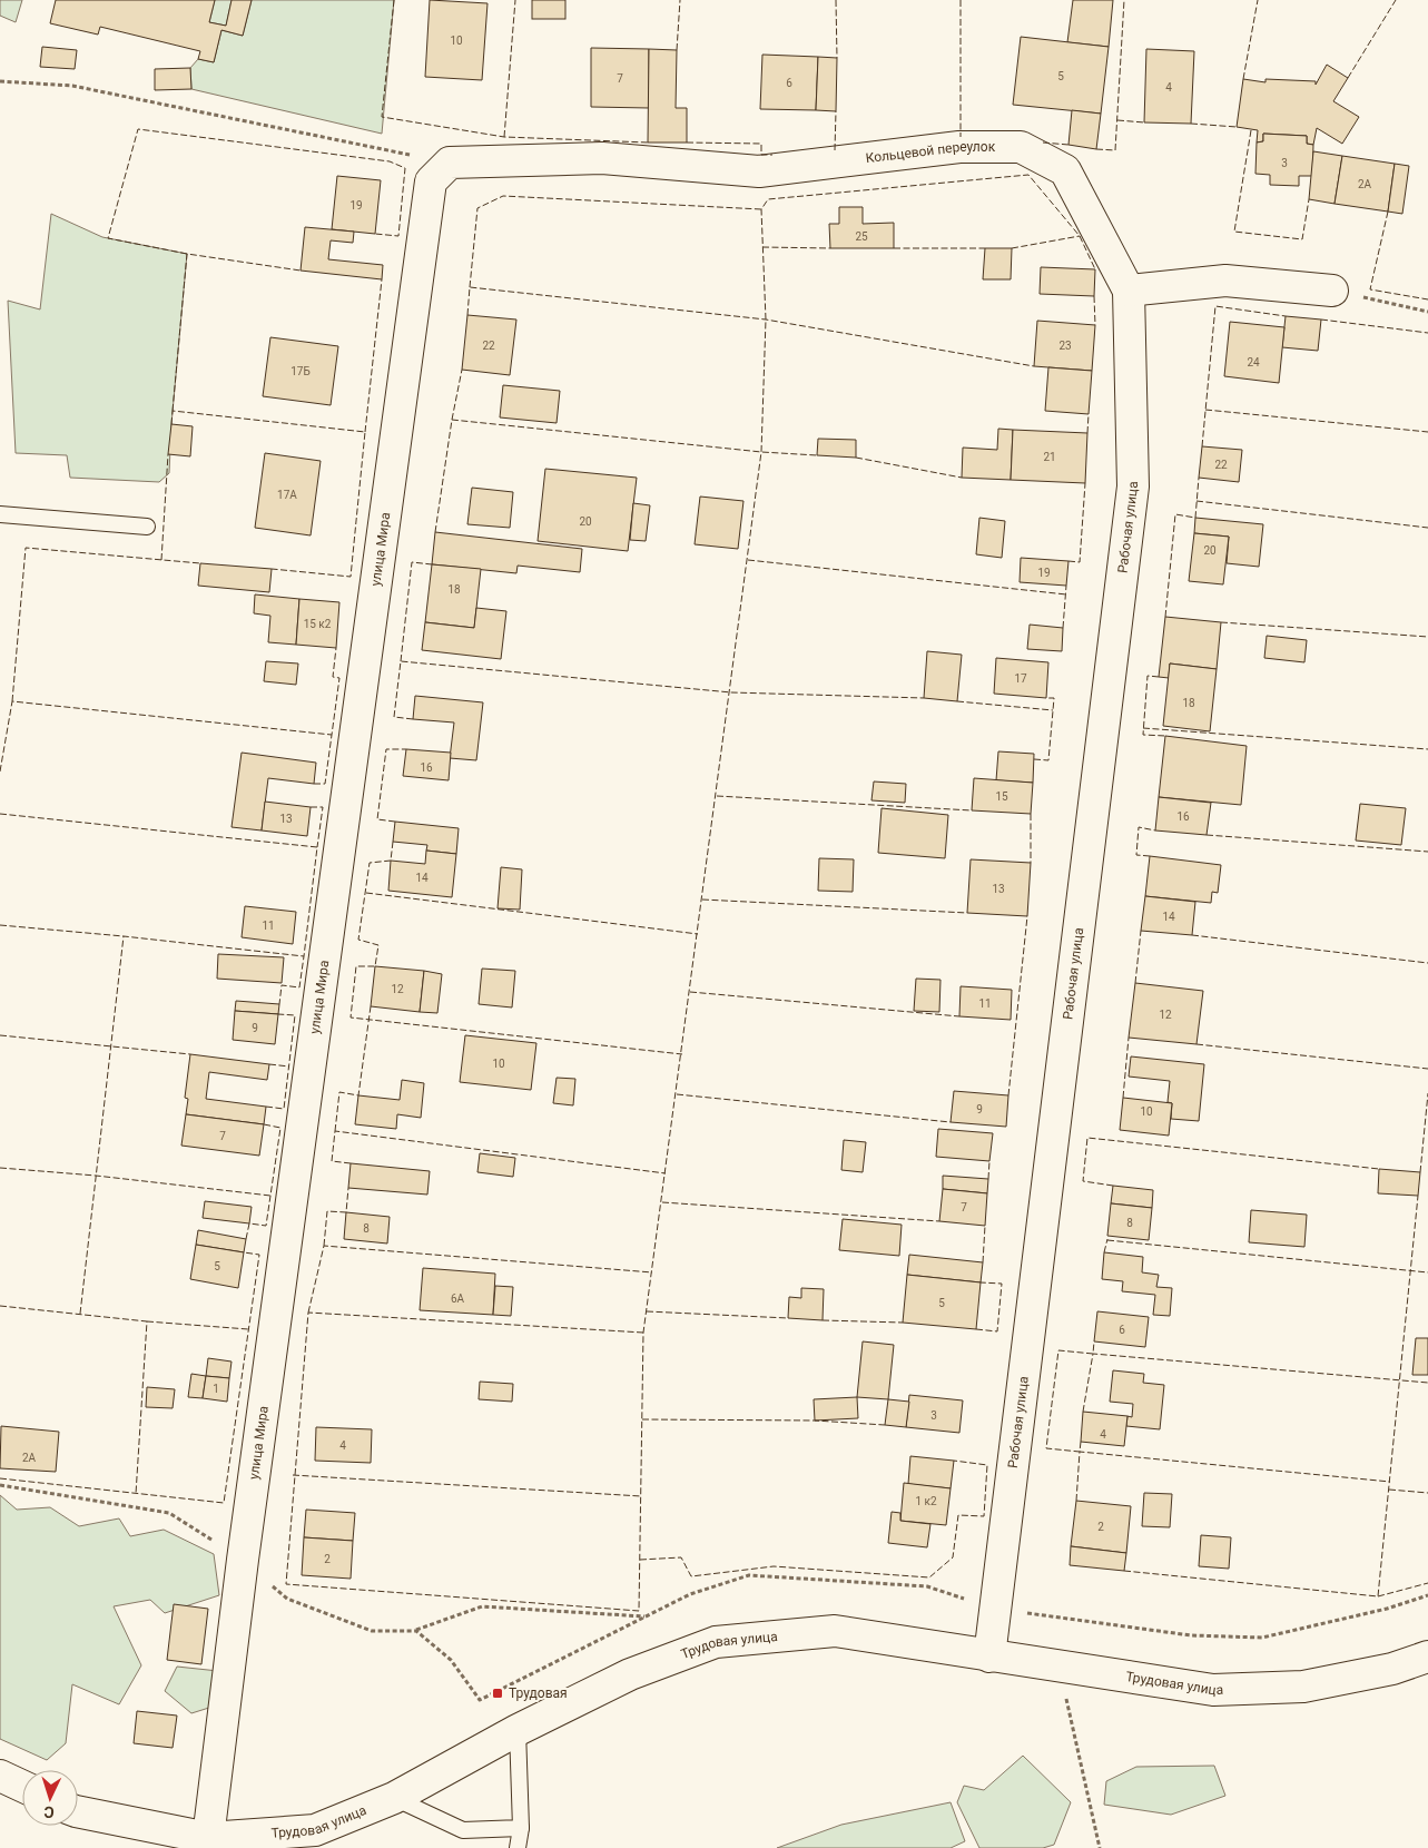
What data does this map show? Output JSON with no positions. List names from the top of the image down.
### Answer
{
  "streets": {
    "street": [
      "Кольцевой переулок",
      "Рабочая улица",
      "улица Мира",
      "Трудовая улица"
    ]
  },
  "crossings": [
    ["Кольцевой переулок", "Рабочая улица"],
    ["Кольцевой переулок", "улица Мира"],
    ["Рабочая улица", "Трудовая улица"],
    ["улица Мира", "Трудовая улица"]
  ],
  "places": {
    "transit": ["Трудовая"]
  },
  "house_numbers": [
    "10",
    "5",
    "7",
    "6",
    "4",
    "3",
    "2А",
    "19",
    "25",
    "22",
    "23",
    "24",
    "17Б",
    "21",
    "22",
    "17А",
    "20",
    "20",
    "19",
    "18",
    "15 к2",
    "17",
    "18",
    "16",
    "15",
    "16",
    "13",
    "14",
    "13",
    "14",
    "11",
    "12",
    "11",
    "12",
    "9",
    "10",
    "9",
    "10",
    "7",
    "7",
    "8",
    "8",
    "5",
    "6А",
    "5",
    "6",
    "1",
    "3",
    "4",
    "4",
    "2А",
    "1 к2",
    "2",
    "2"
  ],
  "north": "bottom"
}
